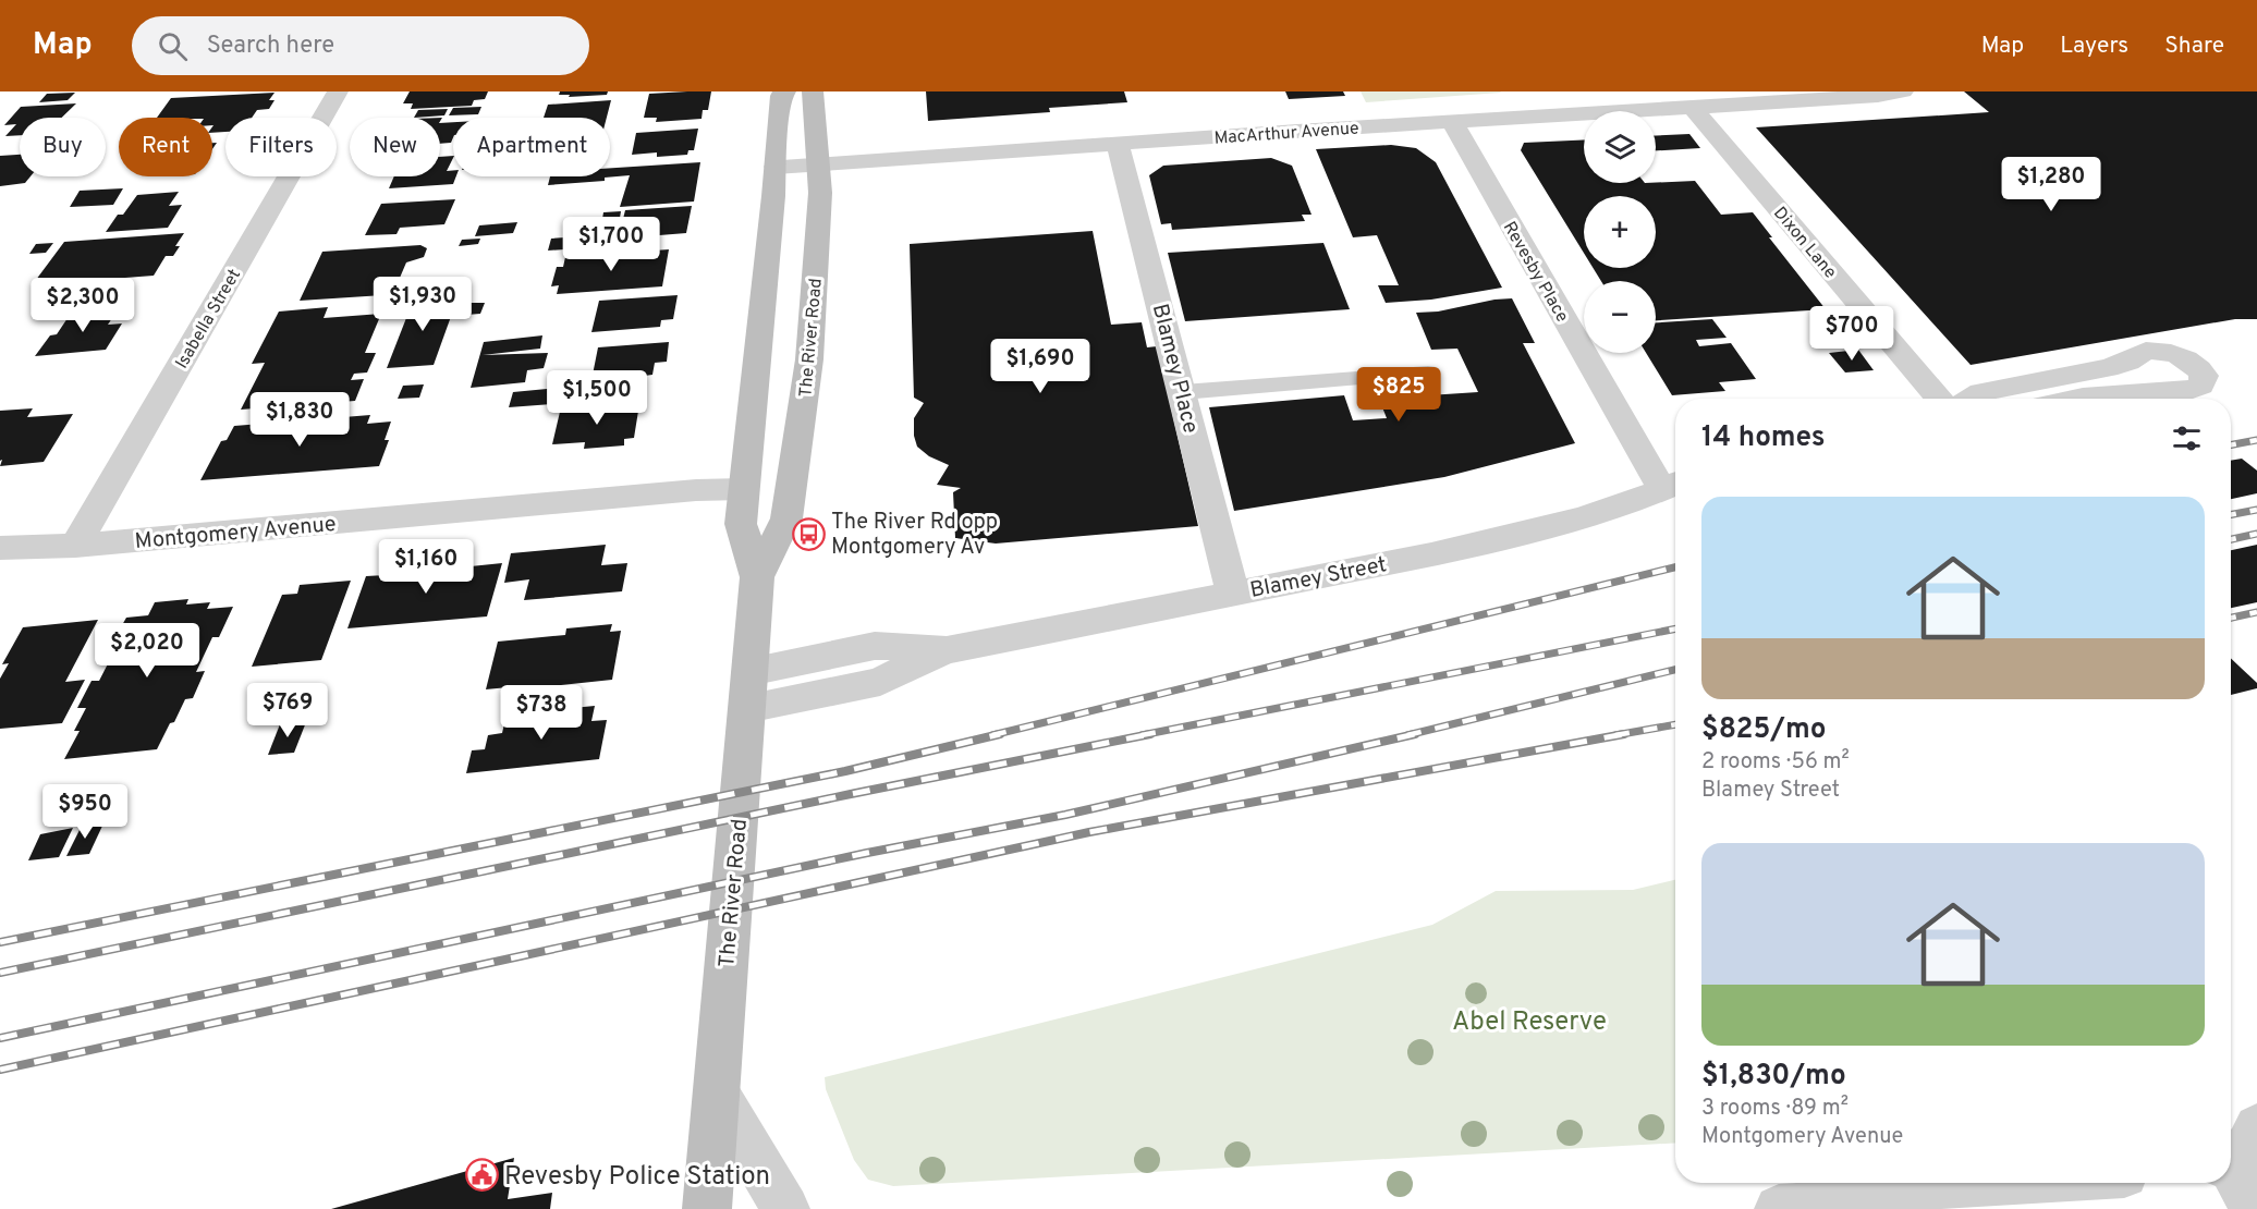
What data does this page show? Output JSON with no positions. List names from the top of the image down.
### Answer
{
  "streets": {
    "main road": ["The River Road"],
    "street": [
      "MacArthur Avenue",
      "Dixon Lane",
      "Revesby Place",
      "Isabella Street",
      "Blamey Place",
      "Montgomery Avenue",
      "Blamey Street"
    ]
  },
  "crossings": [
    ["MacArthur Avenue", "Dixon Lane"],
    ["MacArthur Avenue", "Revesby Place"],
    ["MacArthur Avenue", "The River Road"],
    ["MacArthur Avenue", "Blamey Place"],
    ["Revesby Place", "Blamey Street"],
    ["Isabella Street", "Montgomery Avenue"],
    ["The River Road", "Montgomery Avenue"],
    ["The River Road", "Blamey Street"],
    ["Blamey Place", "Blamey Street"]
  ],
  "parks": ["Abel Reserve"],
  "places": {
    "bus stop": ["The River Rd opp Montgomery Av"],
    "public building": ["Revesby Police Station"]
  },
  "page": {
    "header": "Map",
    "search": "Search here",
    "nav": ["Map", "Layers", "Share"],
    "map_buttons": ["+", "−"],
    "chip": [
      "Buy",
      "Rent",
      "Filters",
      "New",
      "Apartment"
    ],
    "price": [
      "$1,280",
      "$1,700",
      "$1,930",
      "$2,300",
      "$700",
      "$1,690",
      "$825",
      "$1,500",
      "$1,830",
      "$1,160",
      "$2,020",
      "$769",
      "$738",
      "$950"
    ],
    "heading": "14 homes",
    "list": [
      {
        "name": "$825/mo",
        "note": "2 rooms · 56 m² · Blamey Street"
      },
      {
        "name": "$1,830/mo",
        "note": "3 rooms · 89 m² · Montgomery Avenue"
      }
    ]
  }
}
